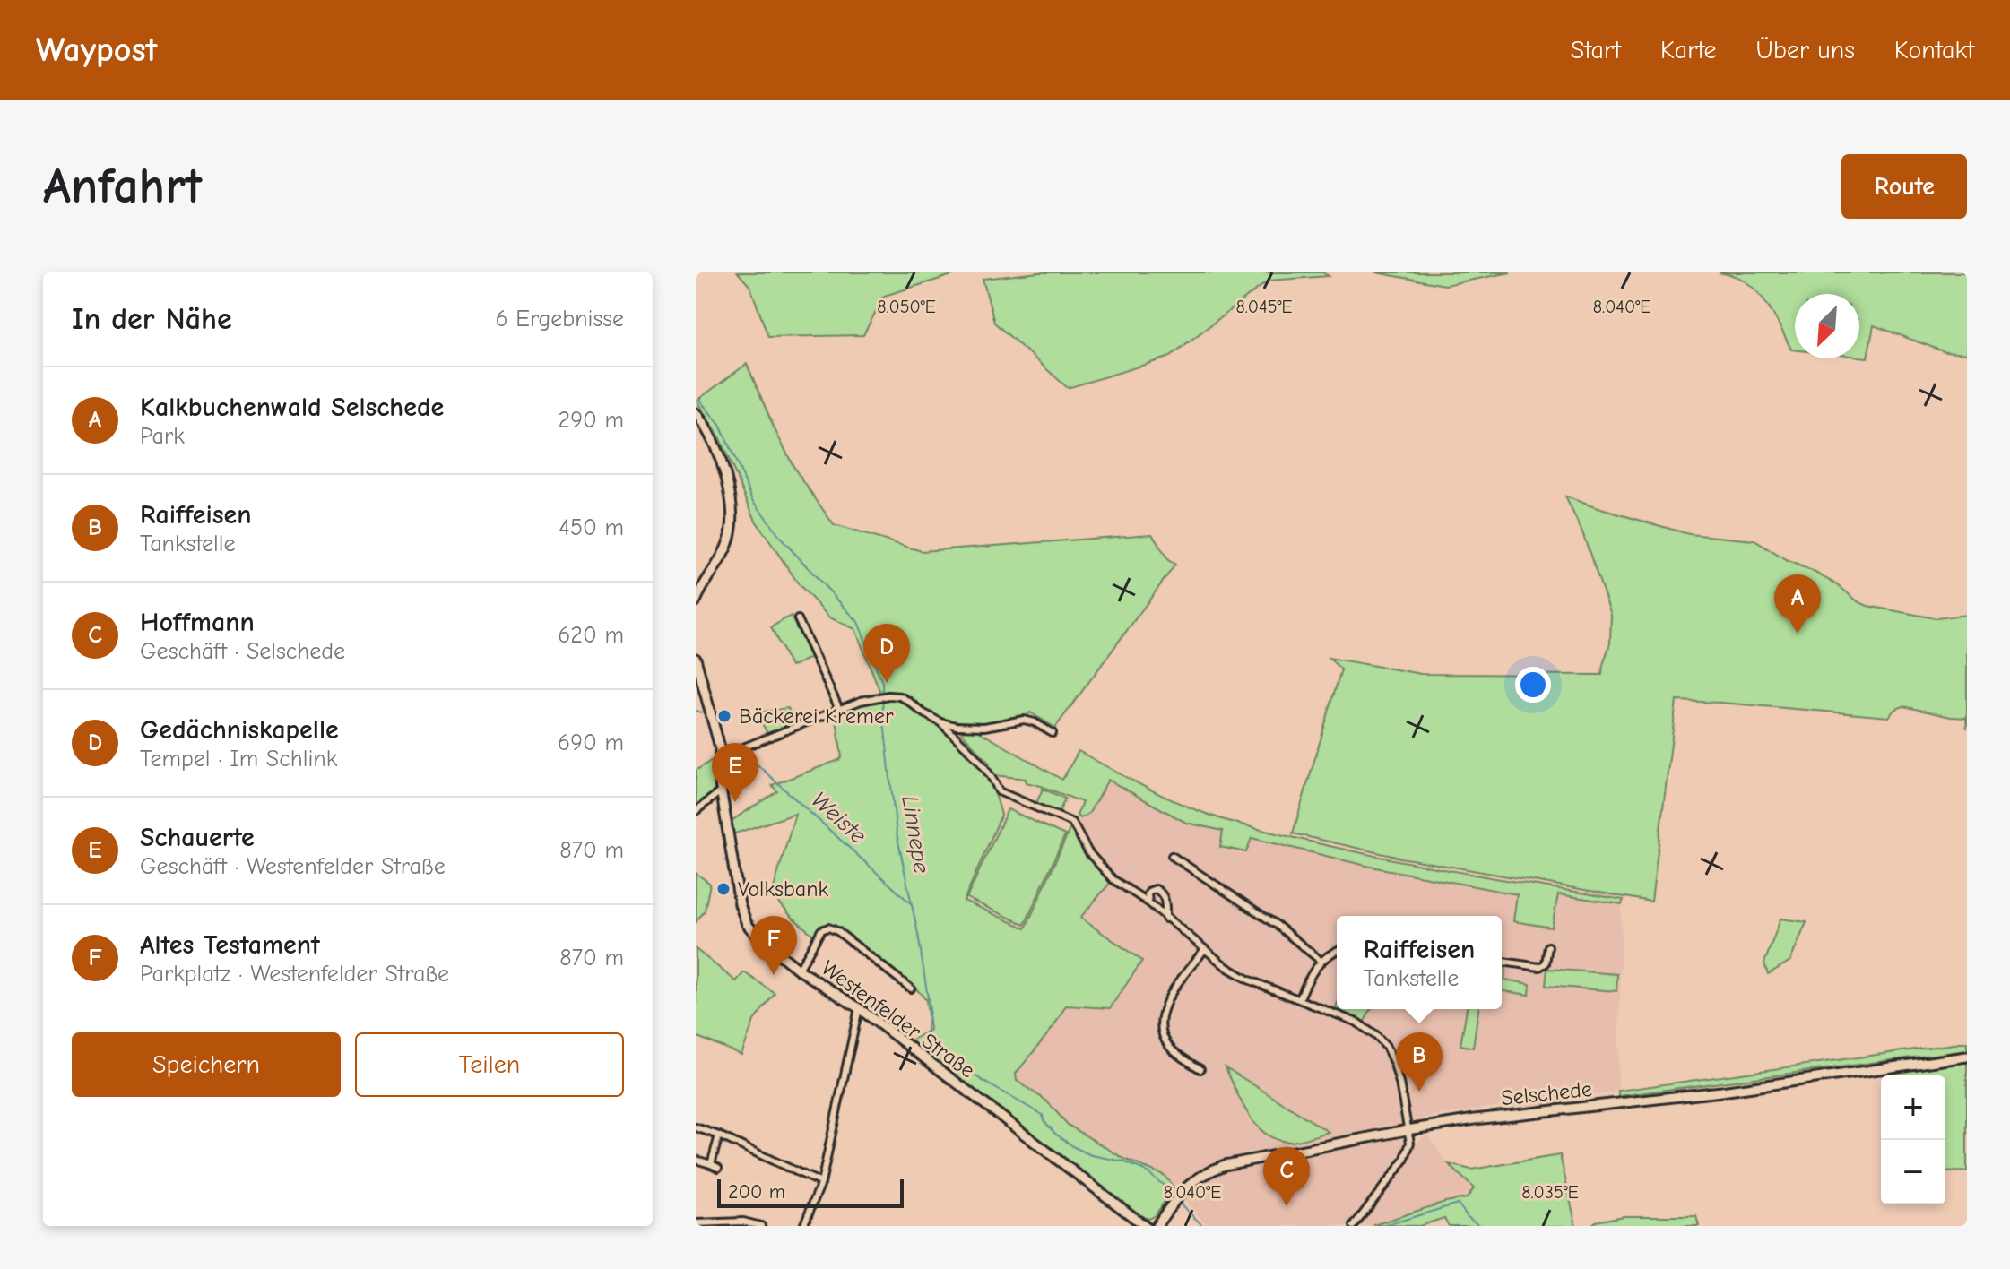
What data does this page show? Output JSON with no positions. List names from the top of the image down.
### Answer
{
  "streets": {
    "street": ["Westenfelder Straße", "Selschede"]
  },
  "water": ["Weiste", "Linnepe"],
  "places": ["Bäckerei Kremer", "Volksbank"],
  "scale_bar": "200 m",
  "north": "bottom left",
  "page": {
    "header": "Waypost",
    "nav": [
      "Start",
      "Karte",
      "Über uns",
      "Kontakt"
    ],
    "buttons": [
      "Route",
      ["Speichern", "Teilen"]
    ],
    "title": "Anfahrt",
    "heading": ["In der Nähe", "6 Ergebnisse"],
    "list": [
      {
        "mark": "A",
        "name": "Kalkbuchenwald Selschede",
        "note": "Park",
        "value": "290 m"
      },
      {
        "mark": "B",
        "name": "Raiffeisen",
        "note": "Tankstelle",
        "value": "450 m"
      },
      {
        "mark": "C",
        "name": "Hoffmann",
        "note": "Geschäft · Selschede",
        "value": "620 m"
      },
      {
        "mark": "D",
        "name": "Gedächniskapelle",
        "note": "Tempel · Im Schlink",
        "value": "690 m"
      },
      {
        "mark": "E",
        "name": "Schauerte",
        "note": "Geschäft · Westenfelder Straße",
        "value": "870 m"
      },
      {
        "mark": "F",
        "name": "Altes Testament",
        "note": "Parkplatz · Westenfelder Straße",
        "value": "870 m"
      }
    ],
    "pins": [
      "A",
      "D",
      "E",
      "F",
      "B",
      "C"
    ],
    "popup": ["Raiffeisen", "Tankstelle"],
    "map_buttons": ["+", "−"],
    "scale": "200 m"
  },
  "coordinates": [
    "8.050°E",
    "8.045°E",
    "8.040°E",
    "8.035°E"
  ]
}
